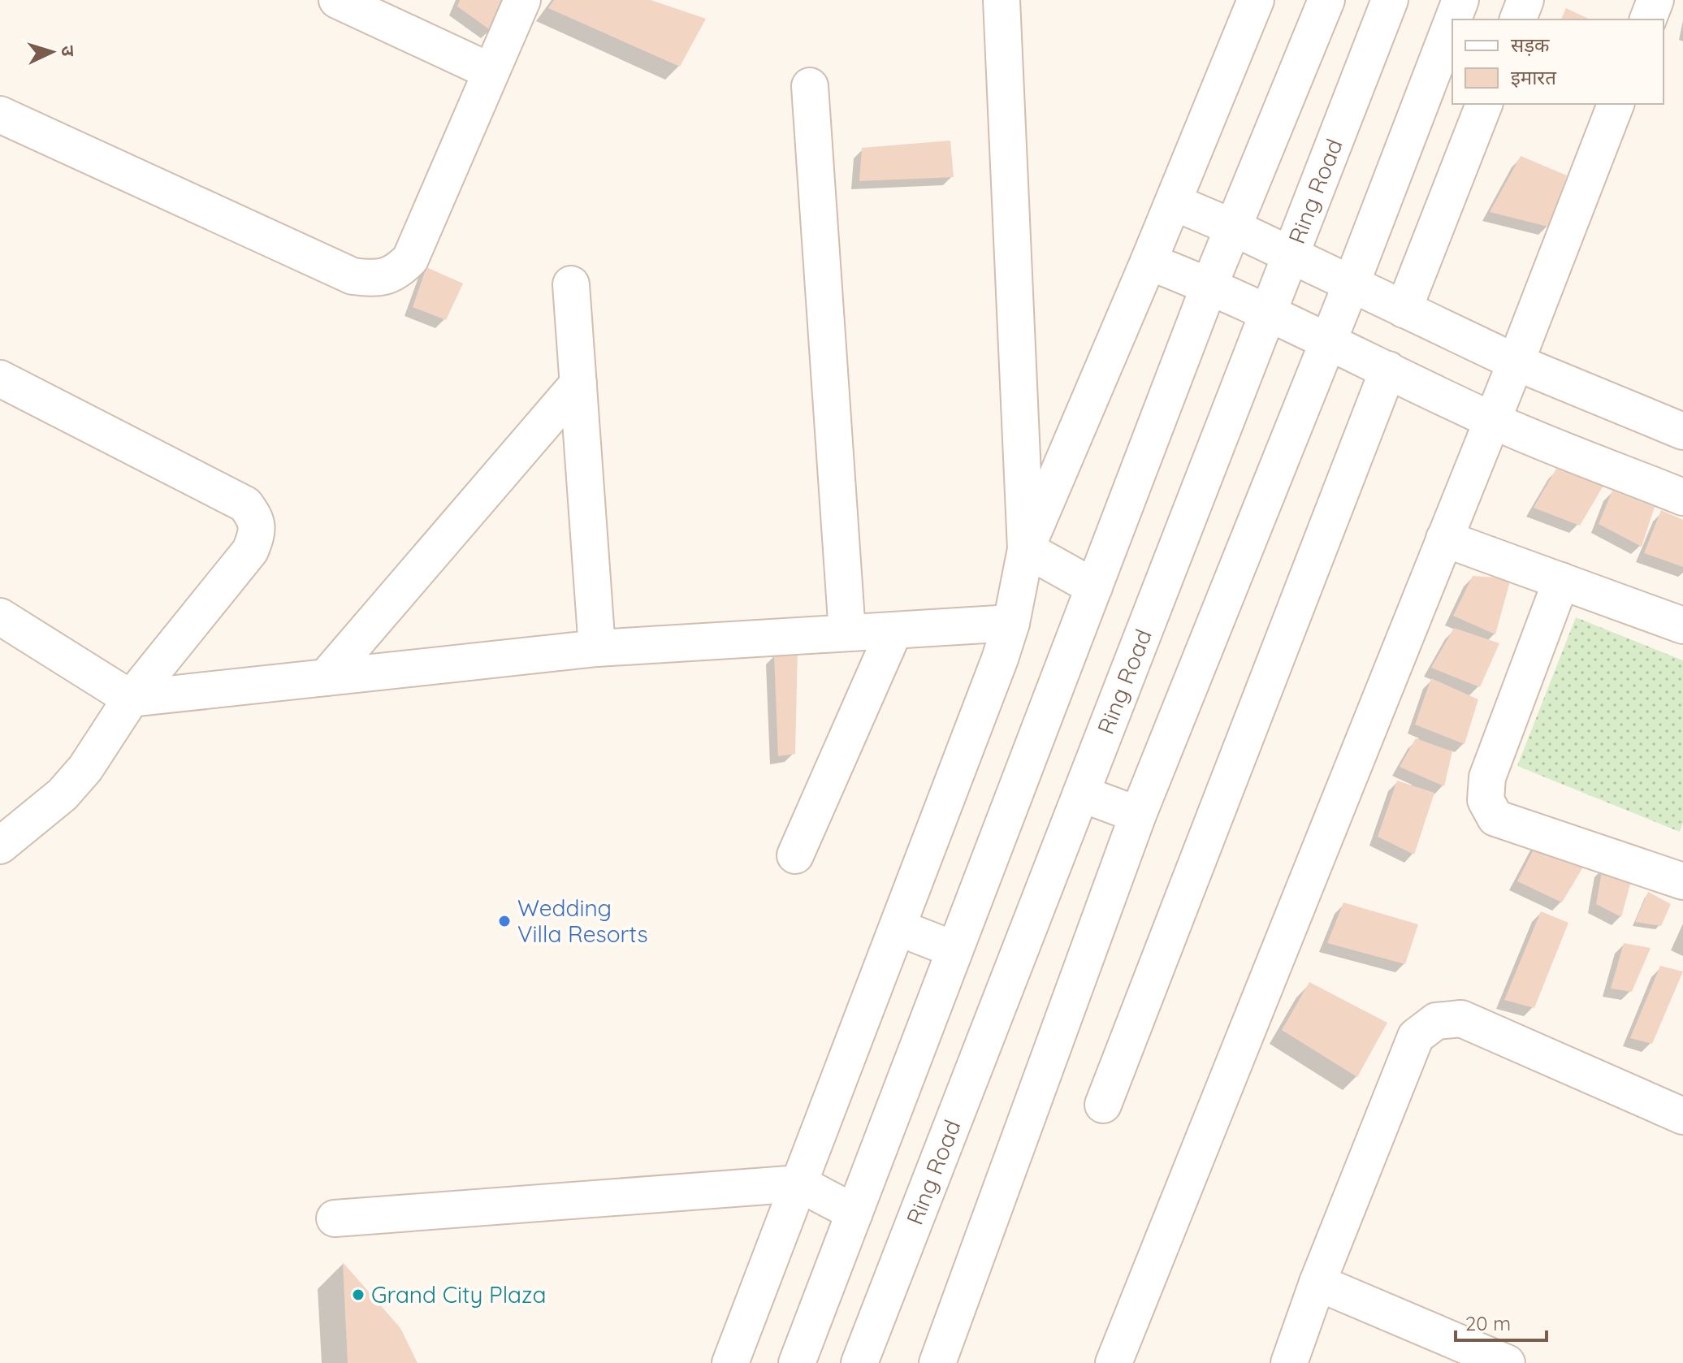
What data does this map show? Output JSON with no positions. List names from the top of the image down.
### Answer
{
  "streets": {
    "street": ["Ring Road"]
  },
  "places": ["Wedding Villa Resorts", "Grand City Plaza"],
  "legend": ["सड़क", "इमारत"],
  "scale_bar": "20 m",
  "north": "right"
}
